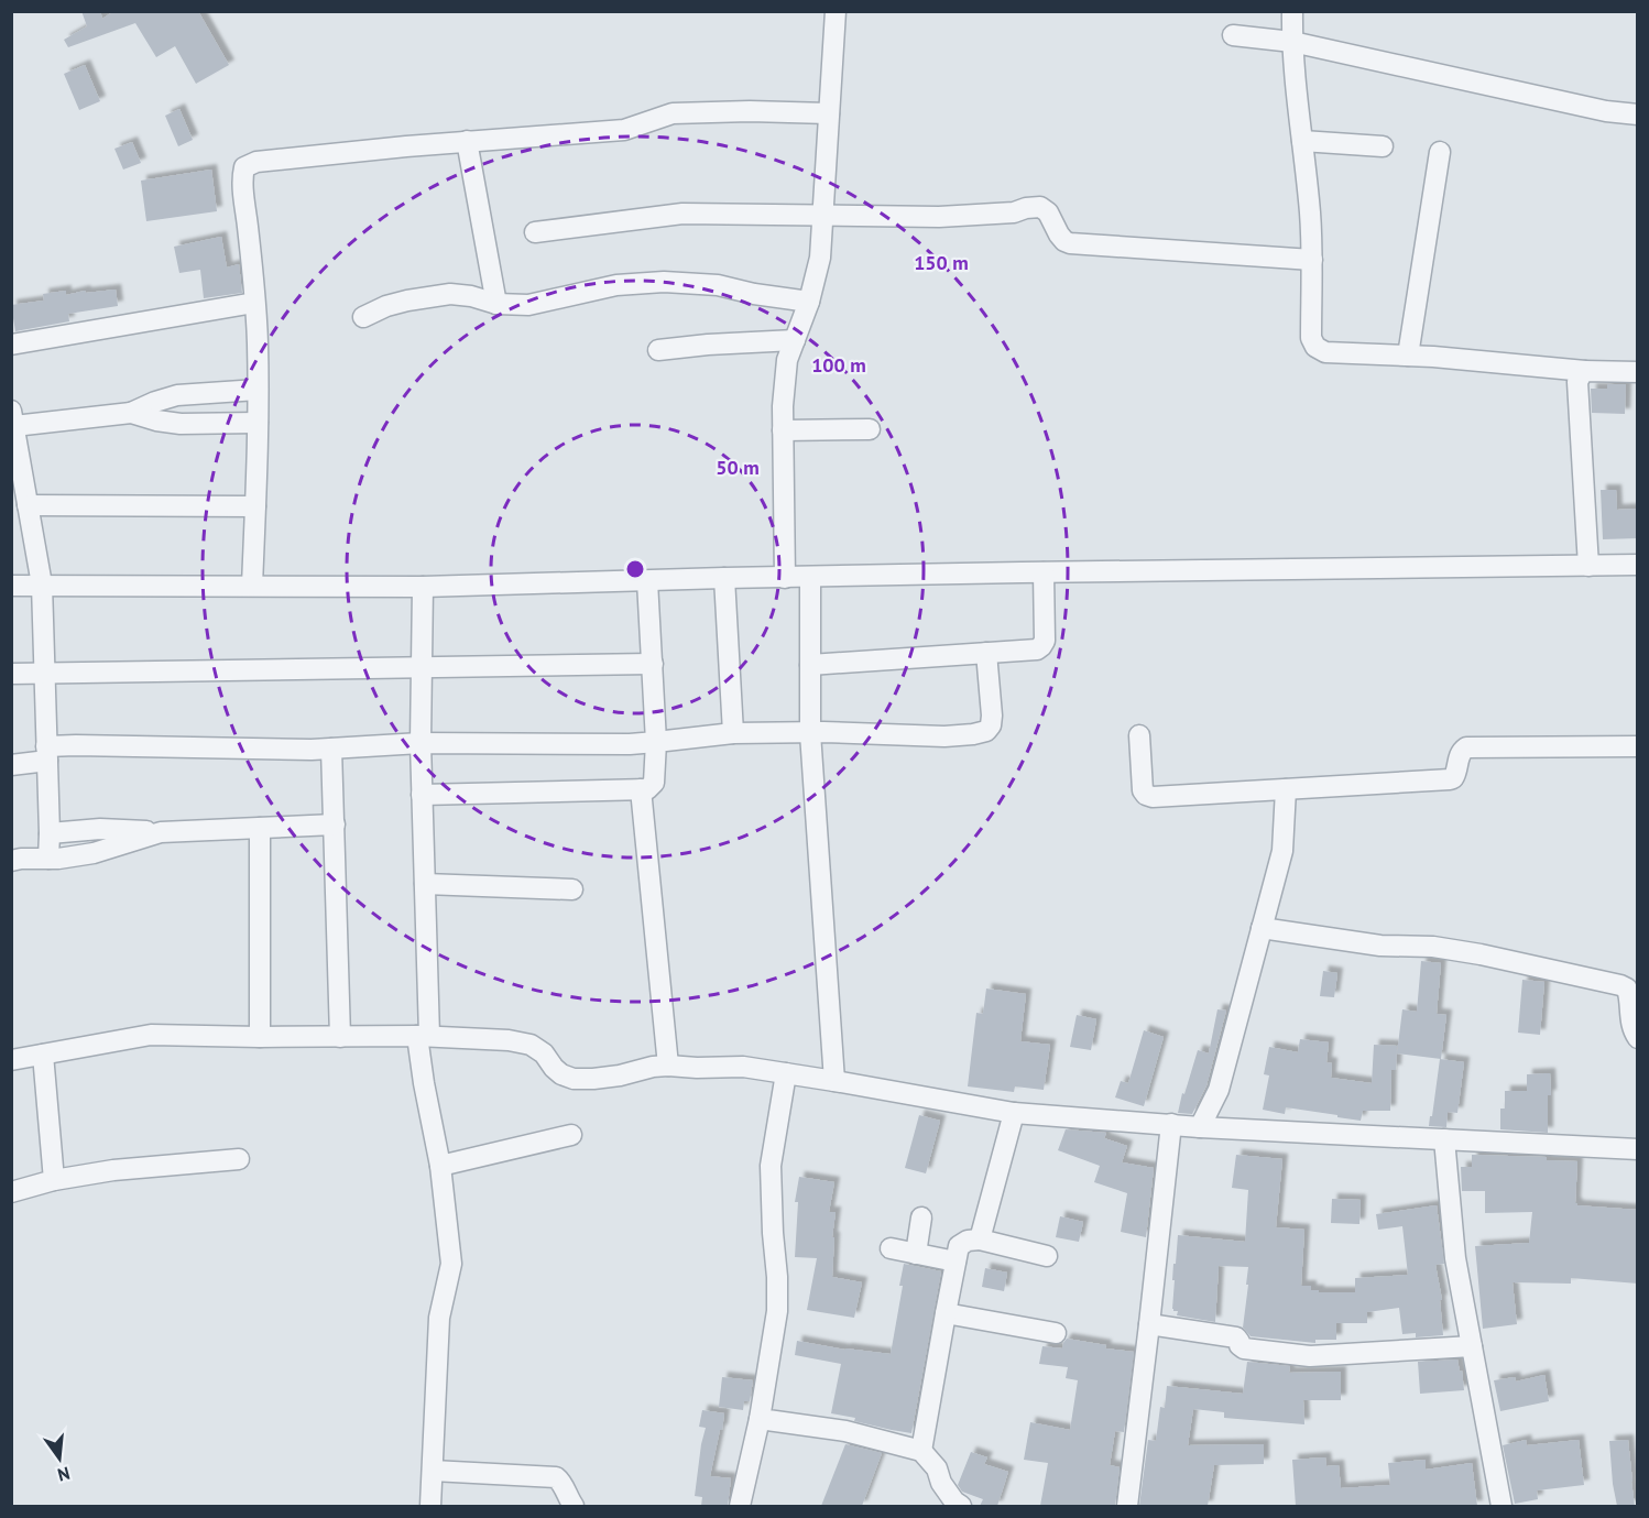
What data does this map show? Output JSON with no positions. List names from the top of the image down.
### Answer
{
  "north": "bottom",
  "rings": ["150 m", "100 m", "50 m"]
}
